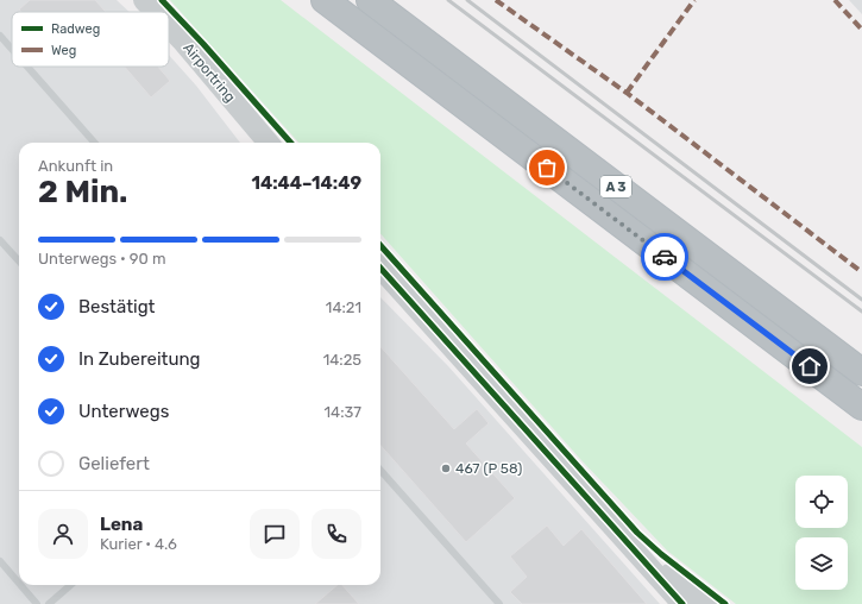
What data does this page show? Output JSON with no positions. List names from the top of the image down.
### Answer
{
  "streets": {
    "highway": ["A 3"],
    "street": ["Airportring"]
  },
  "places": ["467 (P 58)"],
  "legend": ["Radweg", "Weg"],
  "page": {
    "heading": ["2 Min.", "Ankunft in", "14:44–14:49"],
    "panel": ["Lena", "Kurier · 4.6"],
    "bar": "Unterwegs · 90 m",
    "list": [
      ["Bestätigt", "14:21"],
      ["In Zubereitung", "14:25"],
      ["Unterwegs", "14:37"],
      "Geliefert"
    ]
  }
}
